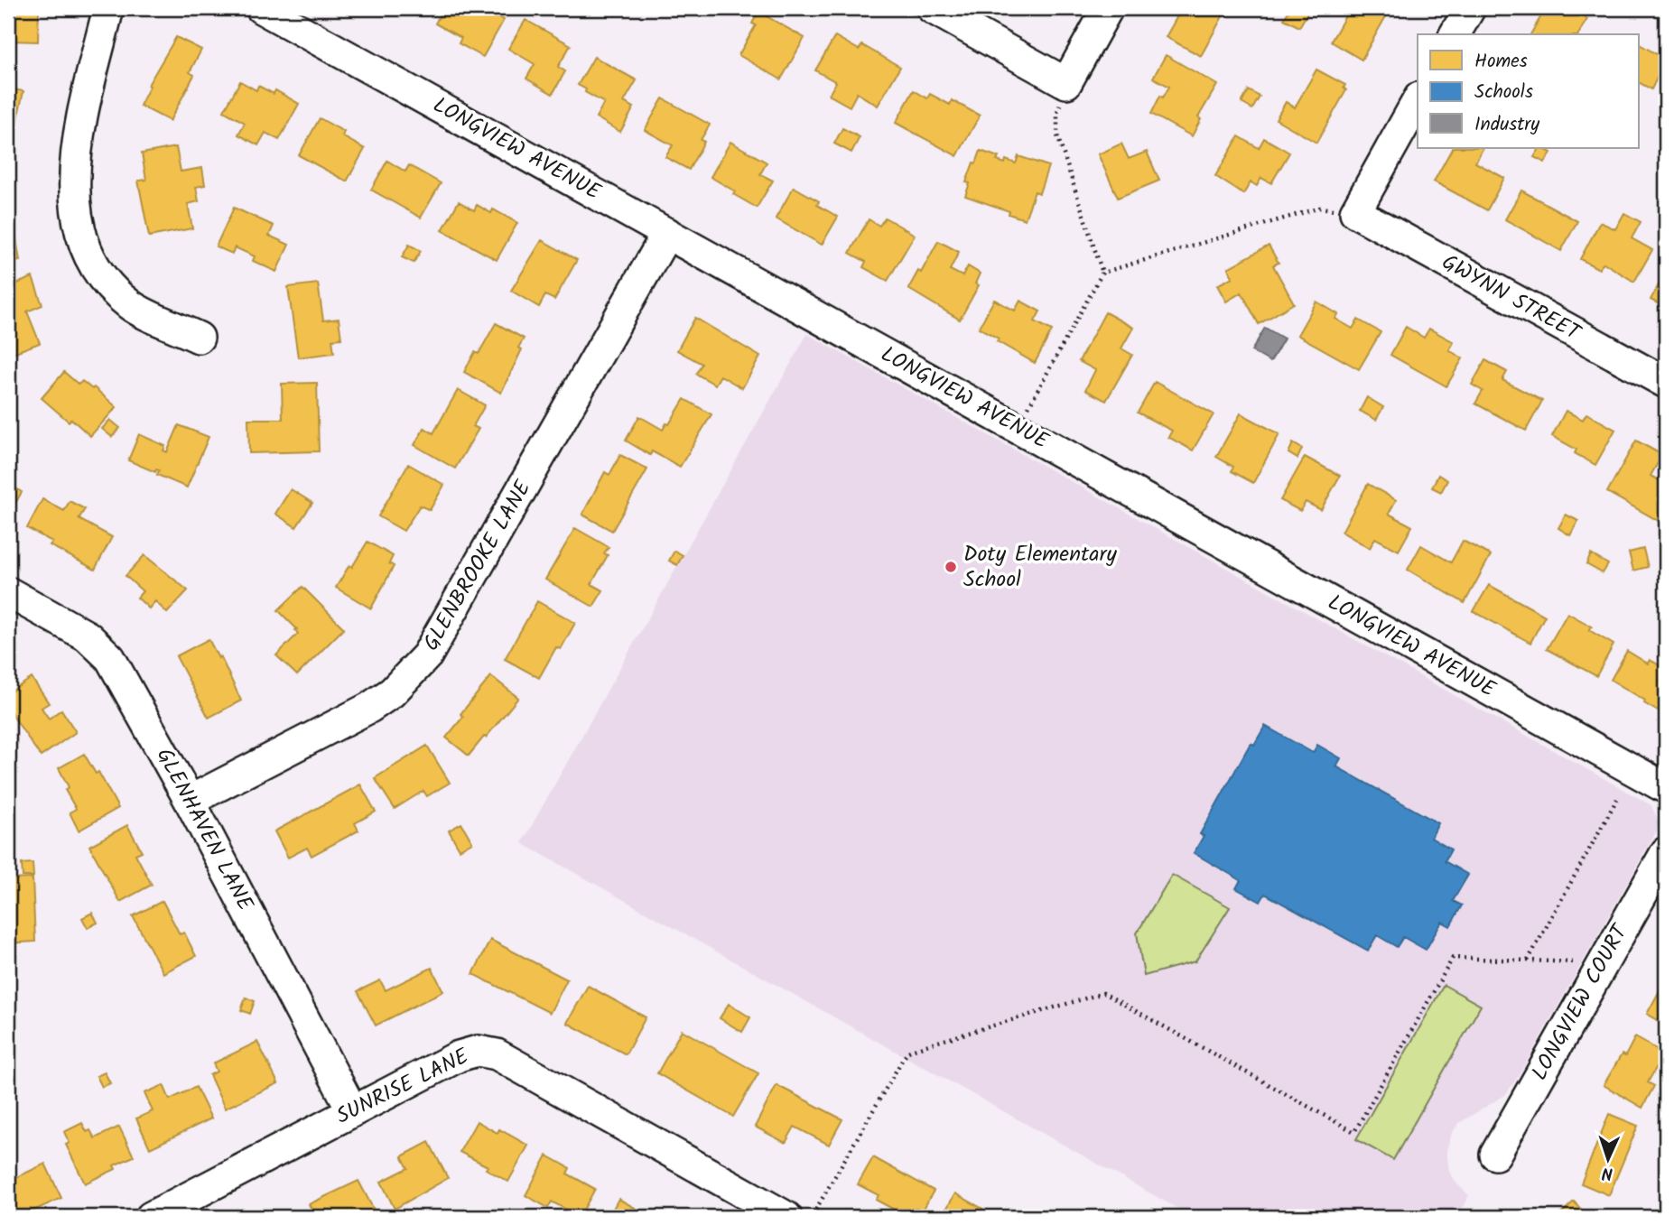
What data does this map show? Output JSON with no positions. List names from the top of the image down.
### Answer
{
  "streets": {
    "street": [
      "LONGVIEW AVENUE",
      "GWYNN STREET",
      "GLENBROOKE LANE",
      "GLENHAVEN LANE",
      "LONGVIEW COURT",
      "SUNRISE LANE"
    ]
  },
  "crossings": [
    ["LONGVIEW AVENUE", "GLENBROOKE LANE"],
    ["GLENBROOKE LANE", "GLENHAVEN LANE"],
    ["GLENHAVEN LANE", "SUNRISE LANE"]
  ],
  "places": ["Doty Elementary School"],
  "legend": ["Homes", "Schools", "Industry"],
  "north": "bottom"
}
